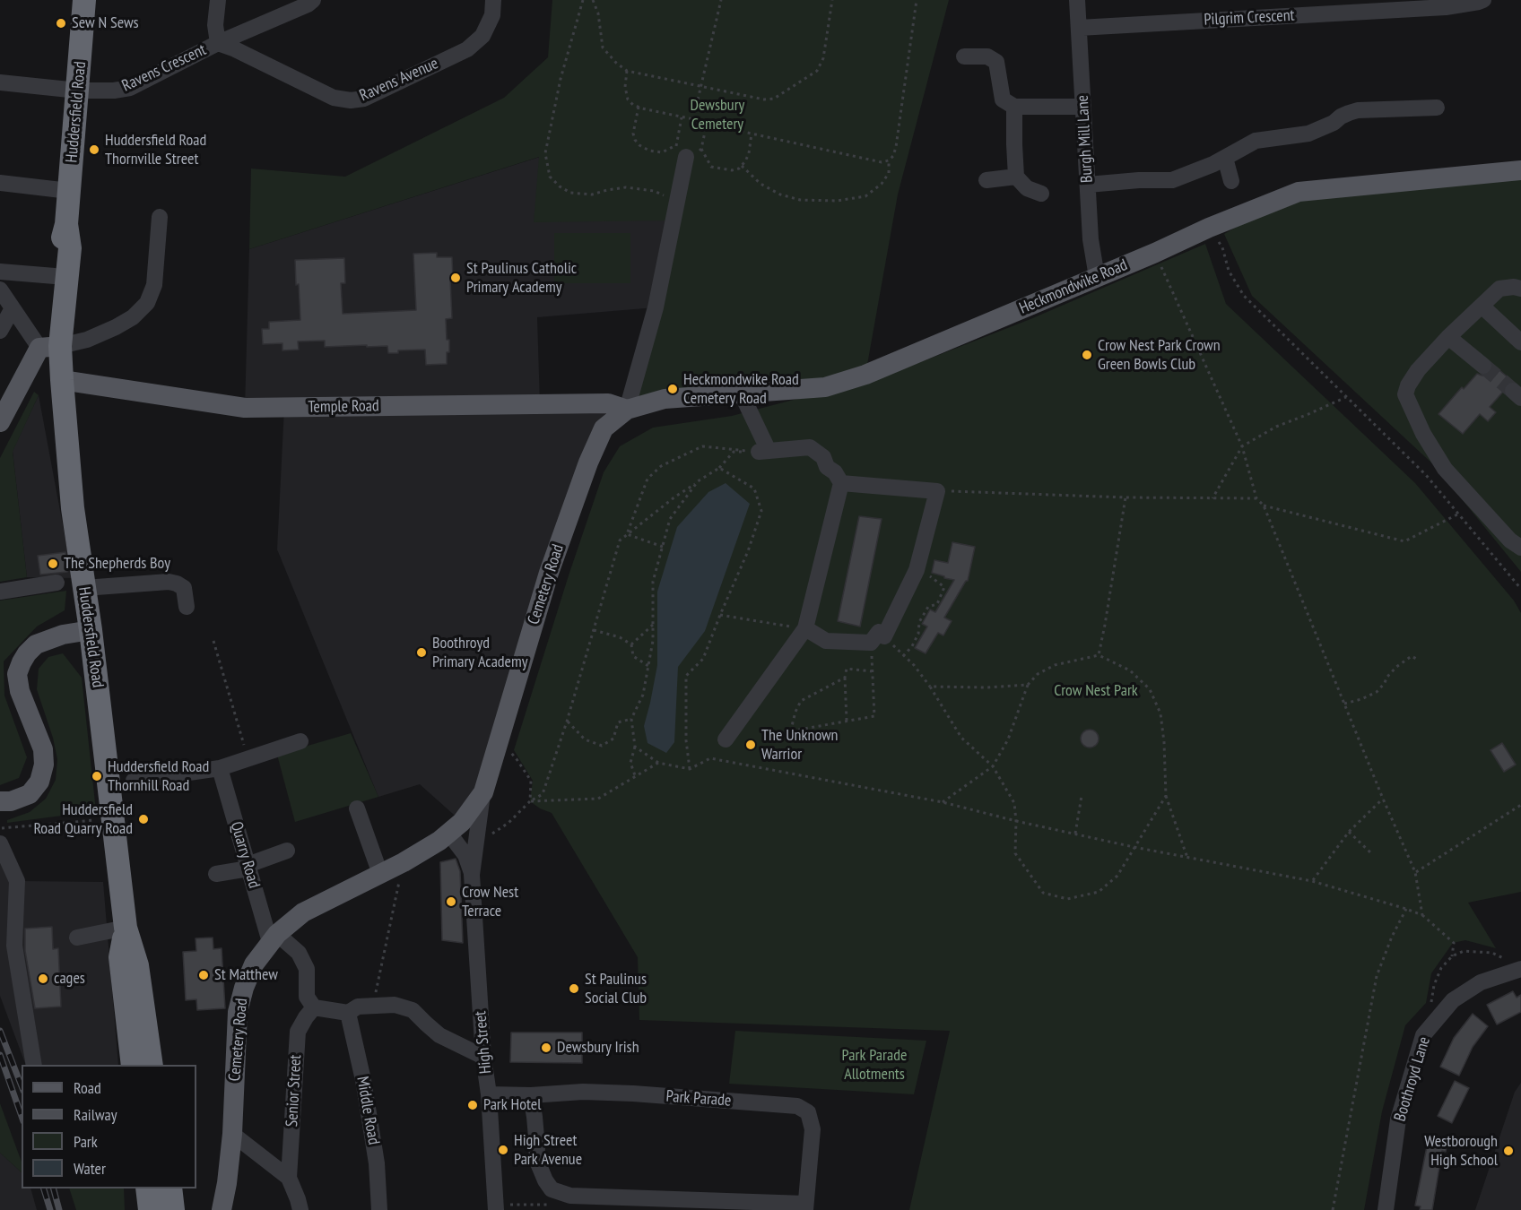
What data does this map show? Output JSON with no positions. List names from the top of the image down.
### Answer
{
  "streets": {
    "highway": ["Huddersfield Road"],
    "main road": ["Heckmondwike Road", "Temple Road", "Cemetery Road"],
    "street": [
      "Pilgrim Crescent",
      "Ravens Crescent",
      "Ravens Avenue",
      "Burgh Mill Lane",
      "Quarry Road",
      "High Street",
      "Boothroyd Lane",
      "Senior Street",
      "Park Parade",
      "Middle Road"
    ]
  },
  "crossings": [
    ["Pilgrim Crescent", "Burgh Mill Lane"],
    ["Ravens Crescent", "Ravens Avenue"],
    ["Ravens Crescent", "Huddersfield Road"],
    ["Huddersfield Road", "Temple Road"],
    ["Burgh Mill Lane", "Heckmondwike Road"],
    ["Heckmondwike Road", "Temple Road"],
    ["Heckmondwike Road", "Cemetery Road"],
    ["Temple Road", "Cemetery Road"],
    ["Cemetery Road", "Quarry Road"],
    ["Cemetery Road", "High Street"],
    ["High Street", "Park Parade"]
  ],
  "parks": ["Dewsbury Cemetery", "Crow Nest Park", "Park Parade Allotments"],
  "places": [
    "Sew N Sews",
    "Huddersfield Road Thornville Street",
    "St Paulinus Catholic Primary Academy",
    "Crow Nest Park Crown Green Bowls Club",
    "Heckmondwike Road Cemetery Road",
    "The Shepherds Boy",
    "Boothroyd Primary Academy",
    "The Unknown Warrior",
    "Huddersfield Road Thornhill Road",
    "Huddersfield Road Quarry Road",
    "Crow Nest Terrace",
    "St Matthew",
    "cages",
    "St Paulinus Social Club",
    "Dewsbury Irish",
    "Park Hotel",
    "High Street Park Avenue",
    "Westborough High School"
  ],
  "legend": [
    "Road",
    "Railway",
    "Park",
    "Water"
  ]
}
